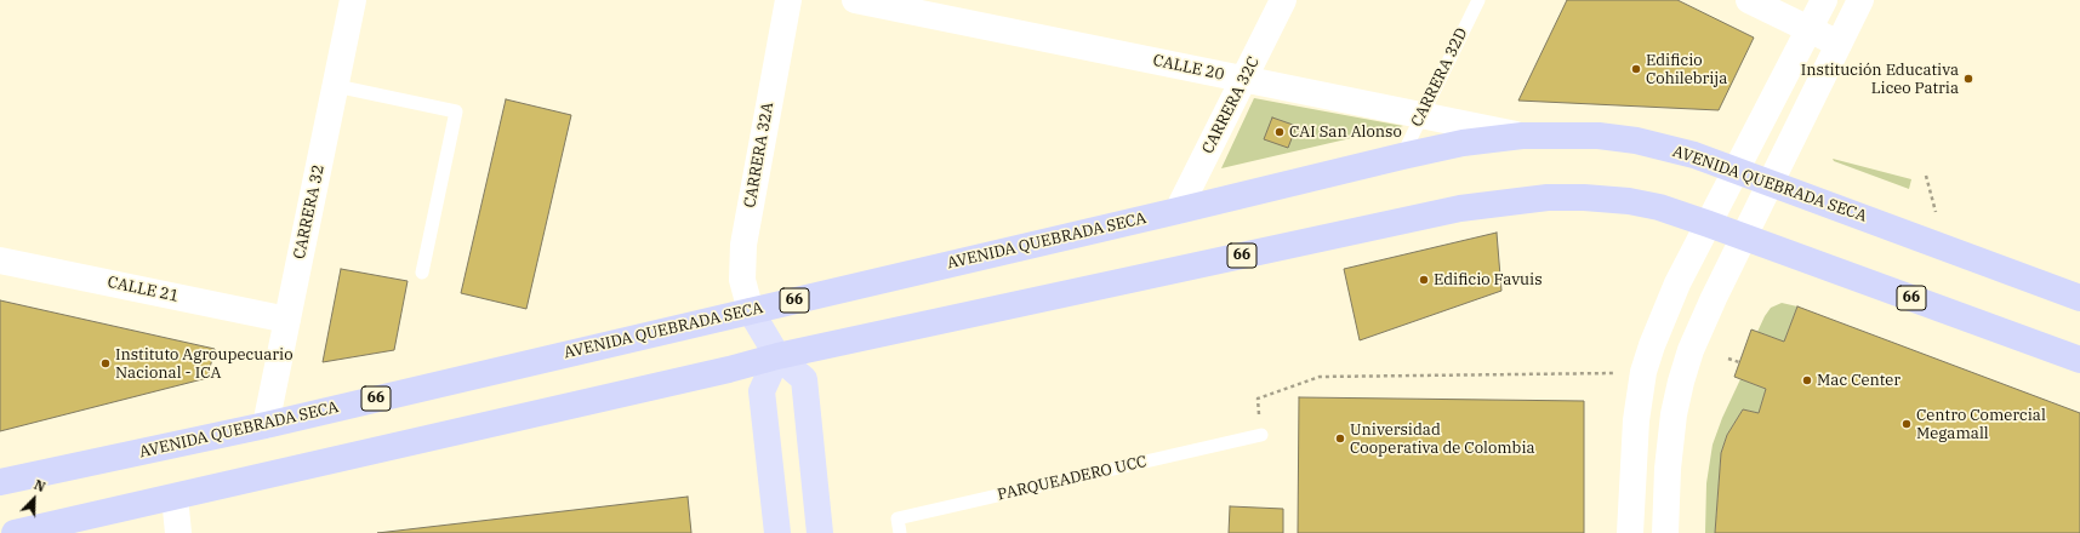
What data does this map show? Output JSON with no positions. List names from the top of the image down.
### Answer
{
  "streets": {
    "highway": ["AVENIDA QUEBRADA SECA", "66"],
    "street": [
      "CALLE 20",
      "CARRERA 32C",
      "CARRERA 32A",
      "CARRERA 32",
      "CALLE 21"
    ],
    "lane": ["CARRERA 32D", "PARQUEADERO UCC"]
  },
  "crossings": [
    ["CALLE 20", "CARRERA 32D"],
    ["CALLE 20", "CARRERA 32C"],
    ["CALLE 20", "AVENIDA QUEBRADA SECA"],
    ["CARRERA 32D", "AVENIDA QUEBRADA SECA"],
    ["CARRERA 32C", "AVENIDA QUEBRADA SECA"],
    ["CARRERA 32A", "AVENIDA QUEBRADA SECA"],
    ["AVENIDA QUEBRADA SECA", "CARRERA 32"],
    ["CARRERA 32", "CALLE 21"]
  ],
  "places": [
    "Edificio Cohilebrija",
    "Institución Educativa Liceo Patria",
    "CAI San Alonso",
    "Edificio Favuis",
    "Instituto Agroupecuario Nacional - ICA",
    "Mac Center",
    "Centro Comercial Megamall",
    "Universidad Cooperativa de Colombia"
  ],
  "north": "top right"
}
